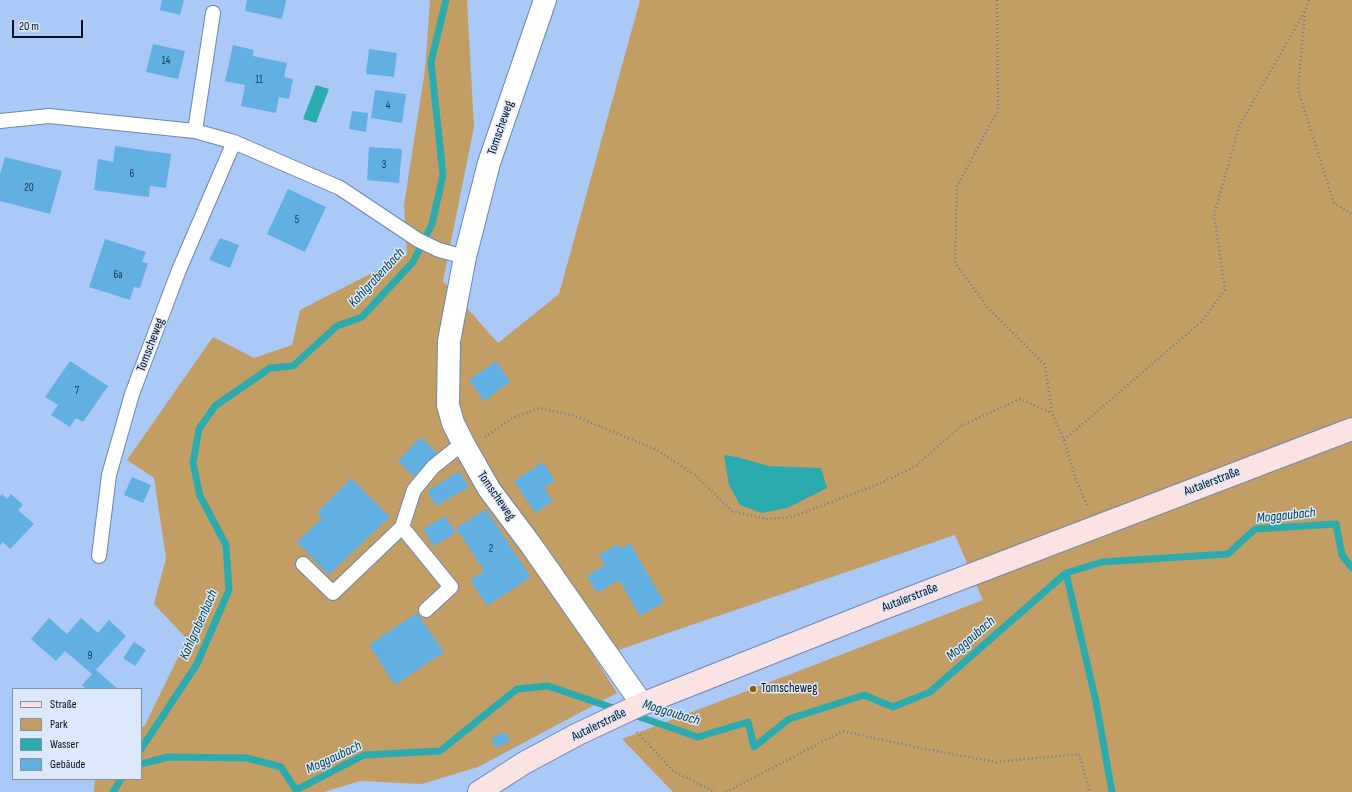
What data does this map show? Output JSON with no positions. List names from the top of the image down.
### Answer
{
  "streets": {
    "main road": ["Autalerstraße"],
    "street": ["Tomscheweg"]
  },
  "crossings": [
    ["Tomscheweg", "Autalerstraße"]
  ],
  "water": ["Kohlgrabenbach", "Moggaubach"],
  "places": ["Tomscheweg"],
  "house_numbers": [
    "14",
    "11",
    "4",
    "3",
    "6",
    "20",
    "5",
    "6a",
    "7",
    "2",
    "9"
  ],
  "legend": [
    "Straße",
    "Park",
    "Wasser",
    "Gebäude"
  ],
  "scale_bar": "20 m"
}
